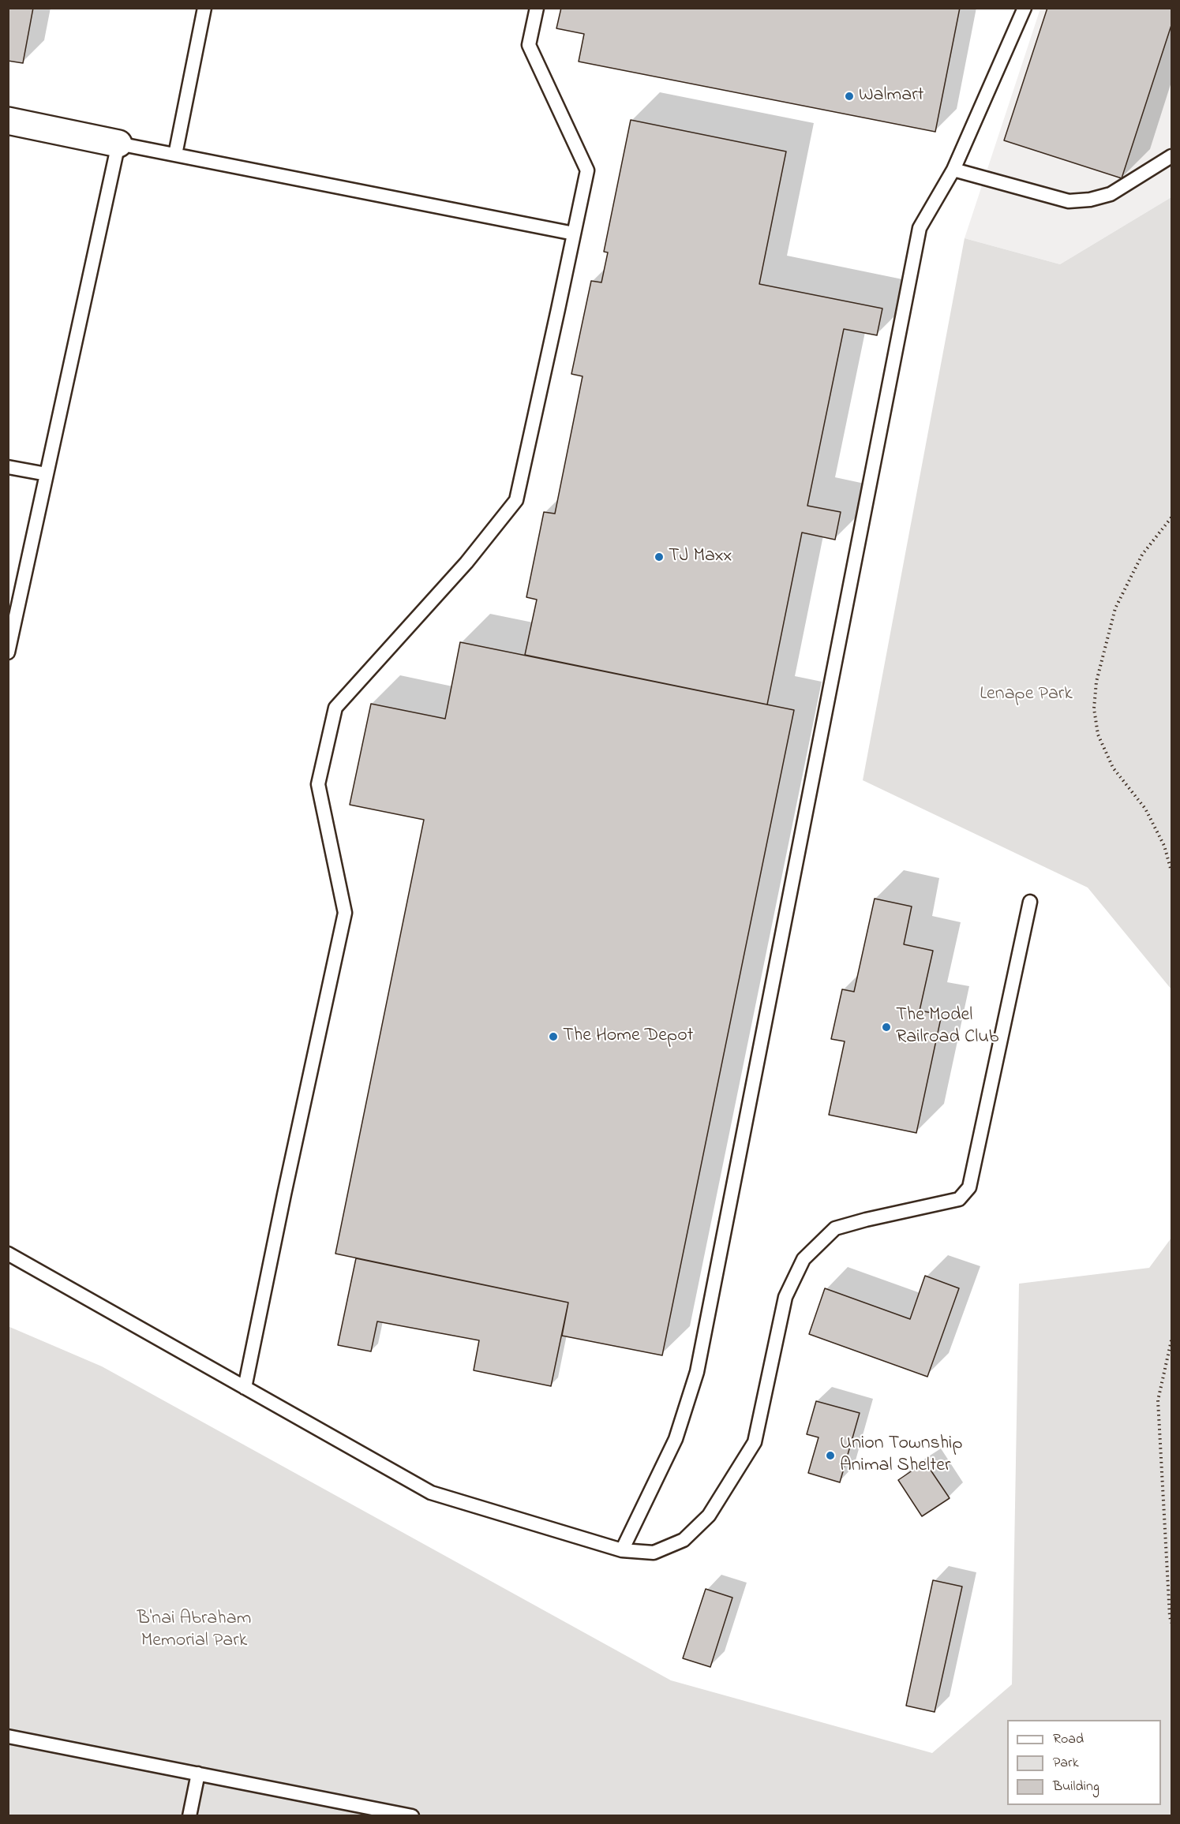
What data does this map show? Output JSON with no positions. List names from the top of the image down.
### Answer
{
  "parks": ["Lenape Park", "B'nai Abraham Memorial Park"],
  "places": [
    "Walmart",
    "TJ Maxx",
    "The Model Railroad Club",
    "The Home Depot",
    "Union Township Animal Shelter"
  ],
  "legend": ["Road", "Park", "Building"]
}
